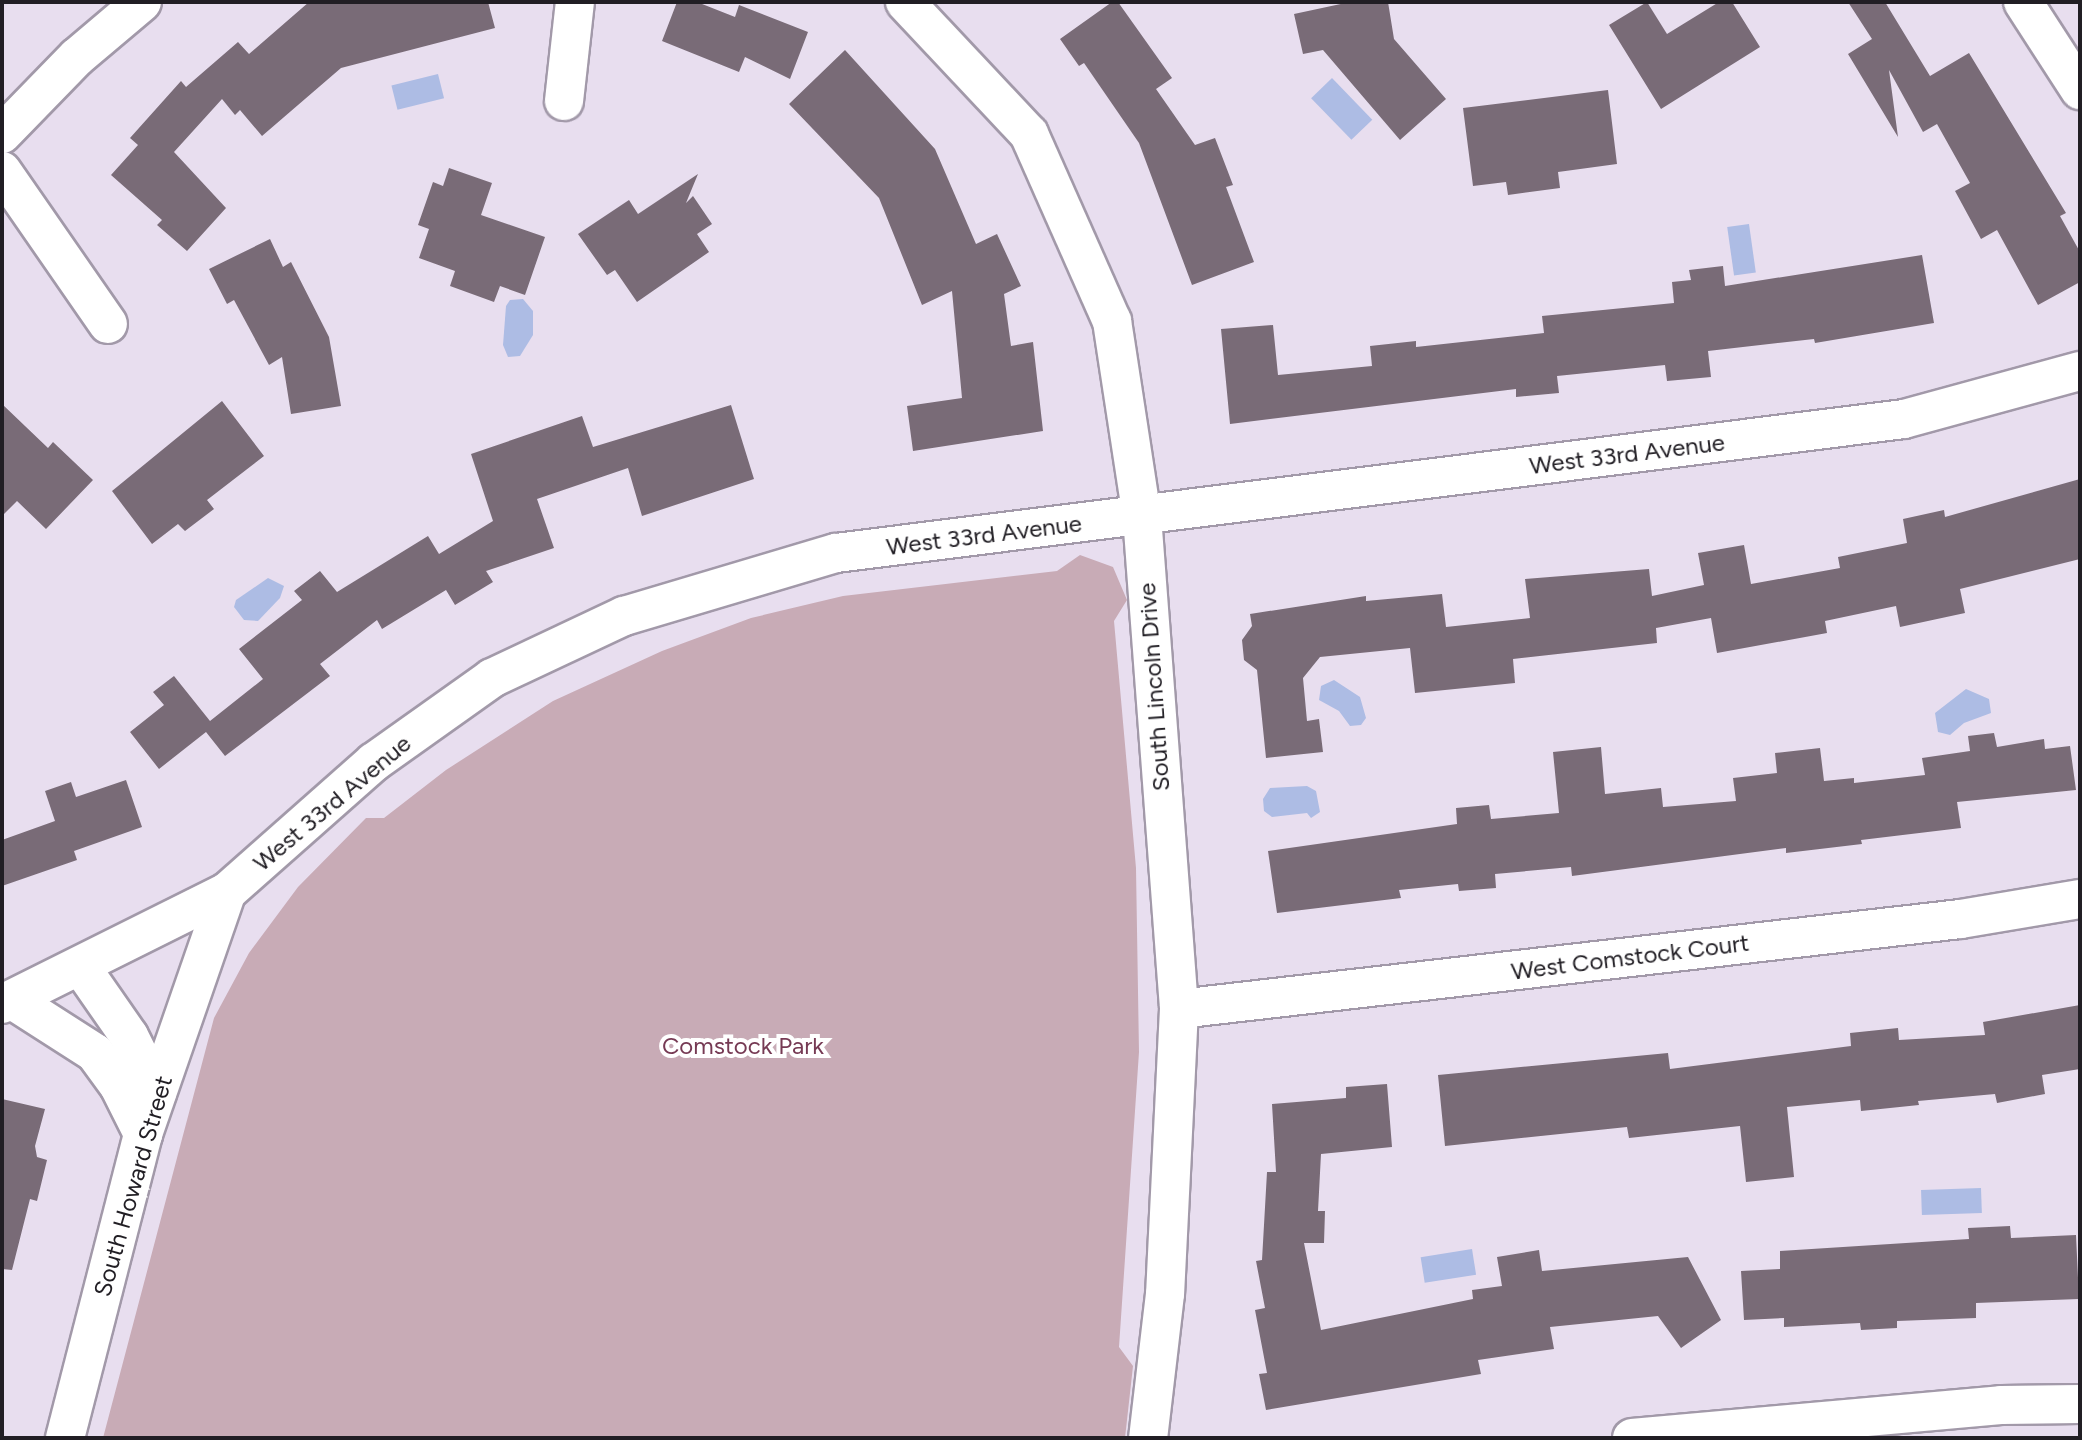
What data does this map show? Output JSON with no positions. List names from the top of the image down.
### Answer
{
  "streets": {
    "street": [
      "West 33rd Avenue",
      "South Lincoln Drive",
      "West Comstock Court",
      "South Howard Street"
    ]
  },
  "crossings": [
    ["West 33rd Avenue", "South Lincoln Drive"],
    ["West 33rd Avenue", "South Howard Street"],
    ["South Lincoln Drive", "West Comstock Court"]
  ],
  "parks": ["Comstock Park"]
}
